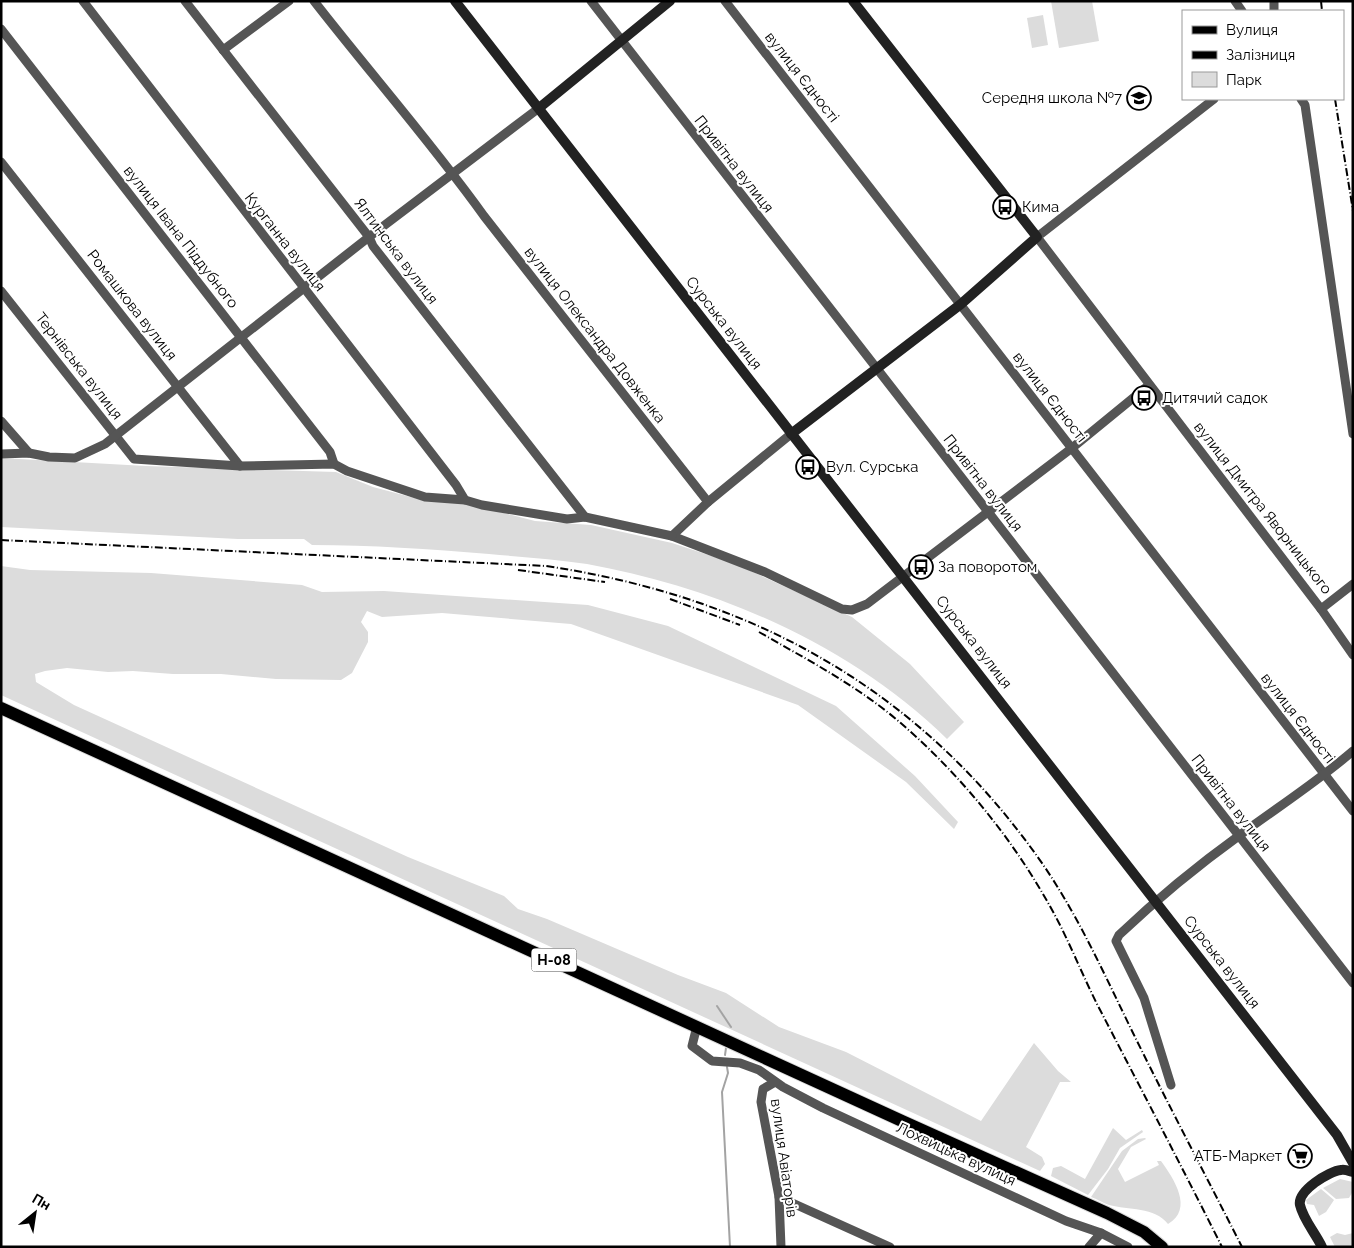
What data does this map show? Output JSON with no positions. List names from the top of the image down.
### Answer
{
  "streets": {
    "main road": ["Н-08"],
    "street": [
      "вулиця Єдності",
      "Привітна вулиця",
      "вулиця Івана Піддубного",
      "Курганна вулиця",
      "Ялтинська вулиця",
      "Ромашкова вулиця",
      "Сурська вулиця",
      "вулиця Олександра Довженка",
      "Тернівська вулиця",
      "вулиця Дмитра Яворницького",
      "Лохвицька вулиця",
      "вулиця Авіаторів"
    ]
  },
  "crossings": [
    ["Ромашкова вулиця", "Тернівська вулиця"],
    ["Н-08", "Лохвицька вулиця"],
    ["Лохвицька вулиця", "вулиця Авіаторів"]
  ],
  "places": {
    "school or university": ["Середня школа №7"],
    "bus stop": [
      "Кима",
      "Дитячий садок",
      "Вул. Сурська",
      "За поворотом"
    ],
    "supermarket": ["АТБ-Маркет"]
  },
  "legend": ["Вулиця", "Залізниця", "Парк"],
  "north": "top right"
}
